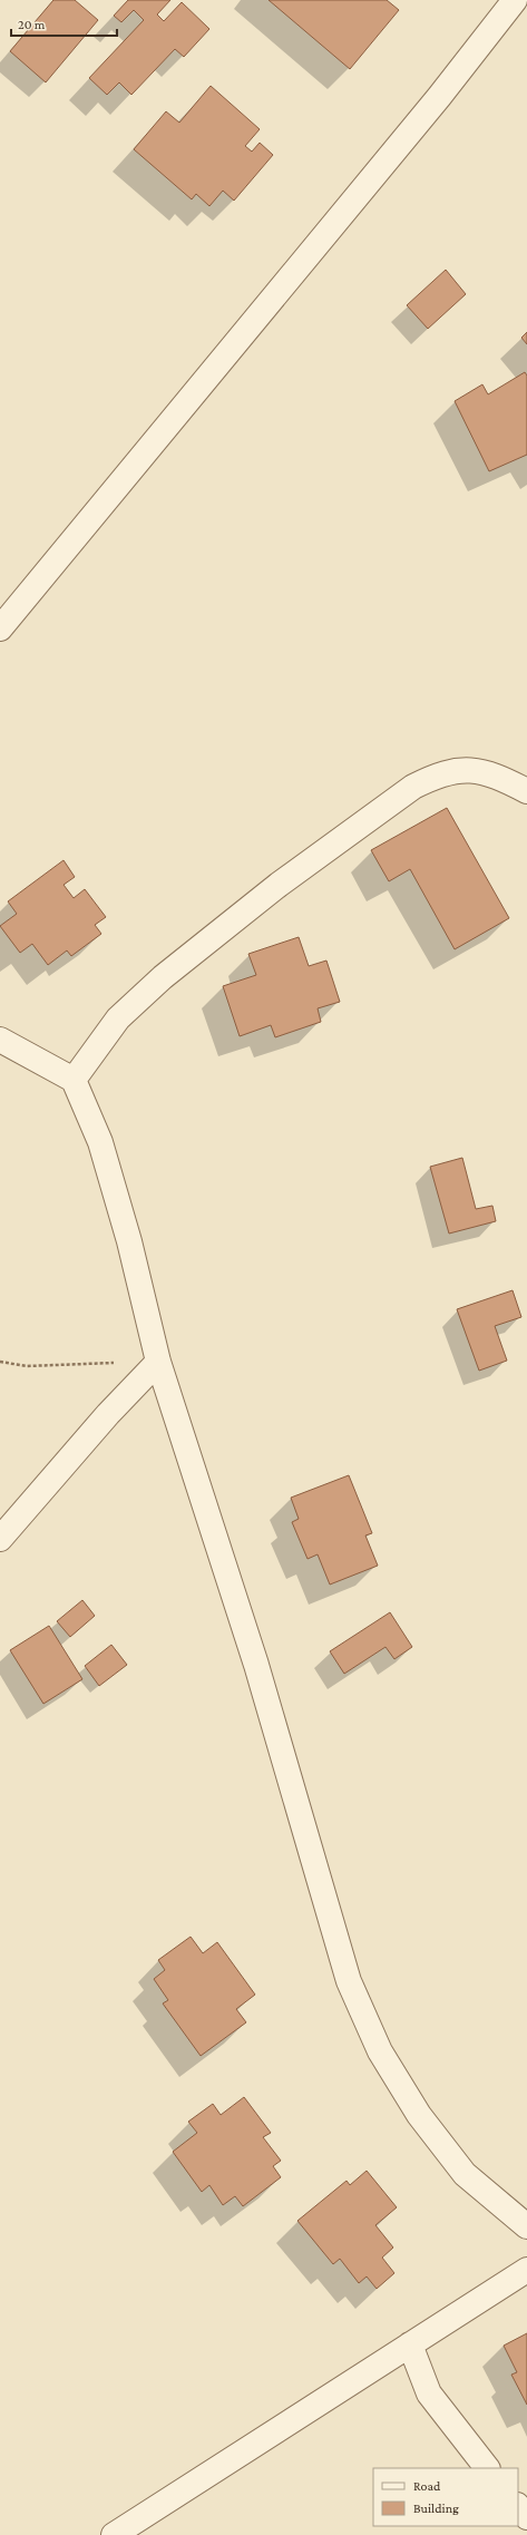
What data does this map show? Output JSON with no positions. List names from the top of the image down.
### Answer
{
  "legend": ["Road", "Building"],
  "scale_bar": "20 m"
}
